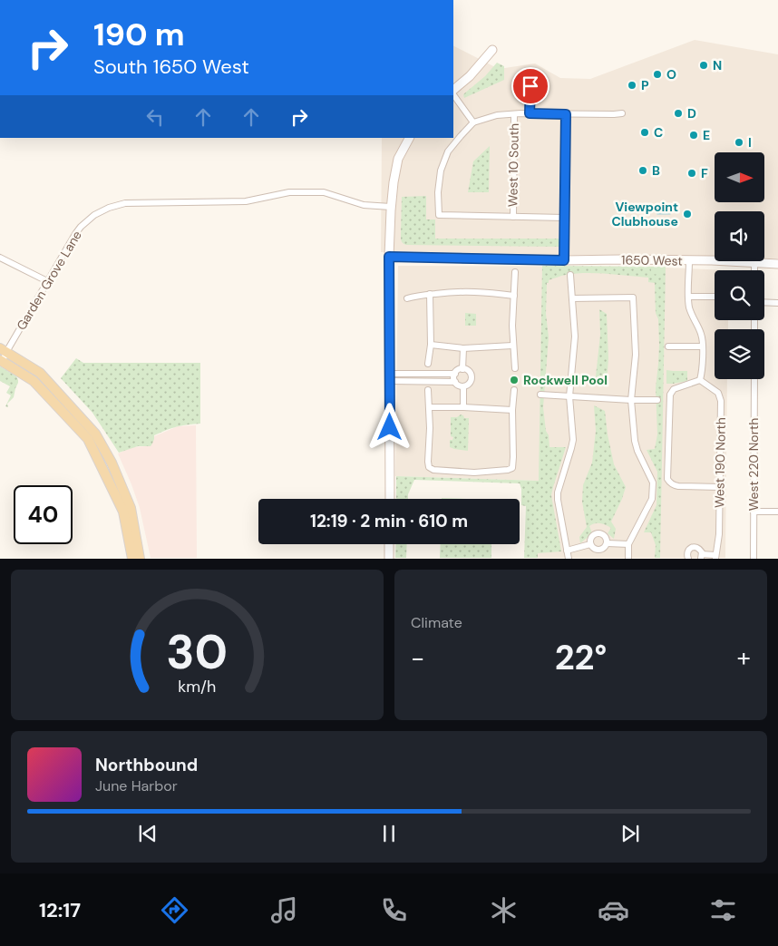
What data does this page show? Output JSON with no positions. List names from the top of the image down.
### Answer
{
  "streets": {
    "street": [
      "West 10 South",
      "1650 West",
      "Garden Grove Lane",
      "West 190 North",
      "West 220 North"
    ]
  },
  "places": [
    "N",
    "O",
    "P",
    "D",
    "C",
    "E",
    "I",
    "B",
    "F",
    "Viewpoint Clubhouse",
    "Rockwell Pool"
  ],
  "north": "right",
  "page": {
    "turn": ["190 m", "South 1650 West"],
    "limit": "40",
    "trip": "12:19 · 2 min · 610 m",
    "tile": "Climate",
    "heat": ["−", "22°", "+"],
    "song": ["Northbound", "June Harbor"],
    "tabs": "12:17",
    "gauge": ["30", "km/h"]
  }
}
